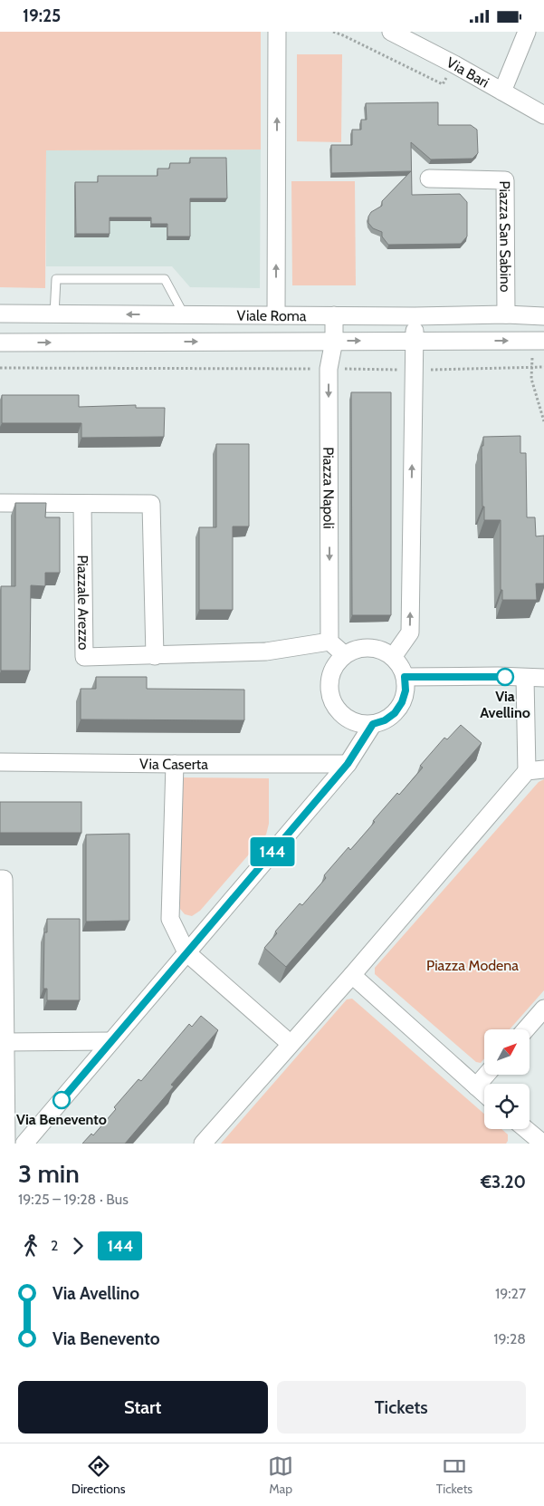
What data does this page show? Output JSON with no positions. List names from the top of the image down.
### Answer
{
  "streets": {
    "street": [
      "Via Bari",
      "Piazza San Sabino",
      "Viale Roma",
      "Piazza Napoli",
      "Piazzale Arezzo",
      "Via Caserta"
    ]
  },
  "crossings": [
    ["Piazza San Sabino", "Viale Roma"],
    ["Viale Roma", "Piazza Napoli"],
    ["Piazza Napoli", "Piazzale Arezzo"]
  ],
  "parks": ["Piazza Modena"],
  "places": ["Via Avellino", "Via Benevento"],
  "lines": ["bus line 144"],
  "north": "top right",
  "page": {
    "status": "19:25",
    "on_map": "144",
    "heading": ["3 min", "19:25 – 19:28 · Bus", "€3.20"],
    "legs": ["2", "144"],
    "list": [
      {
        "name": "Via Avellino",
        "value": "19:27"
      },
      {
        "name": "Via Benevento",
        "value": "19:28"
      }
    ],
    "buttons": ["Start", "Tickets"],
    "tabs": ["Directions", "Map", "Tickets"]
  }
}
